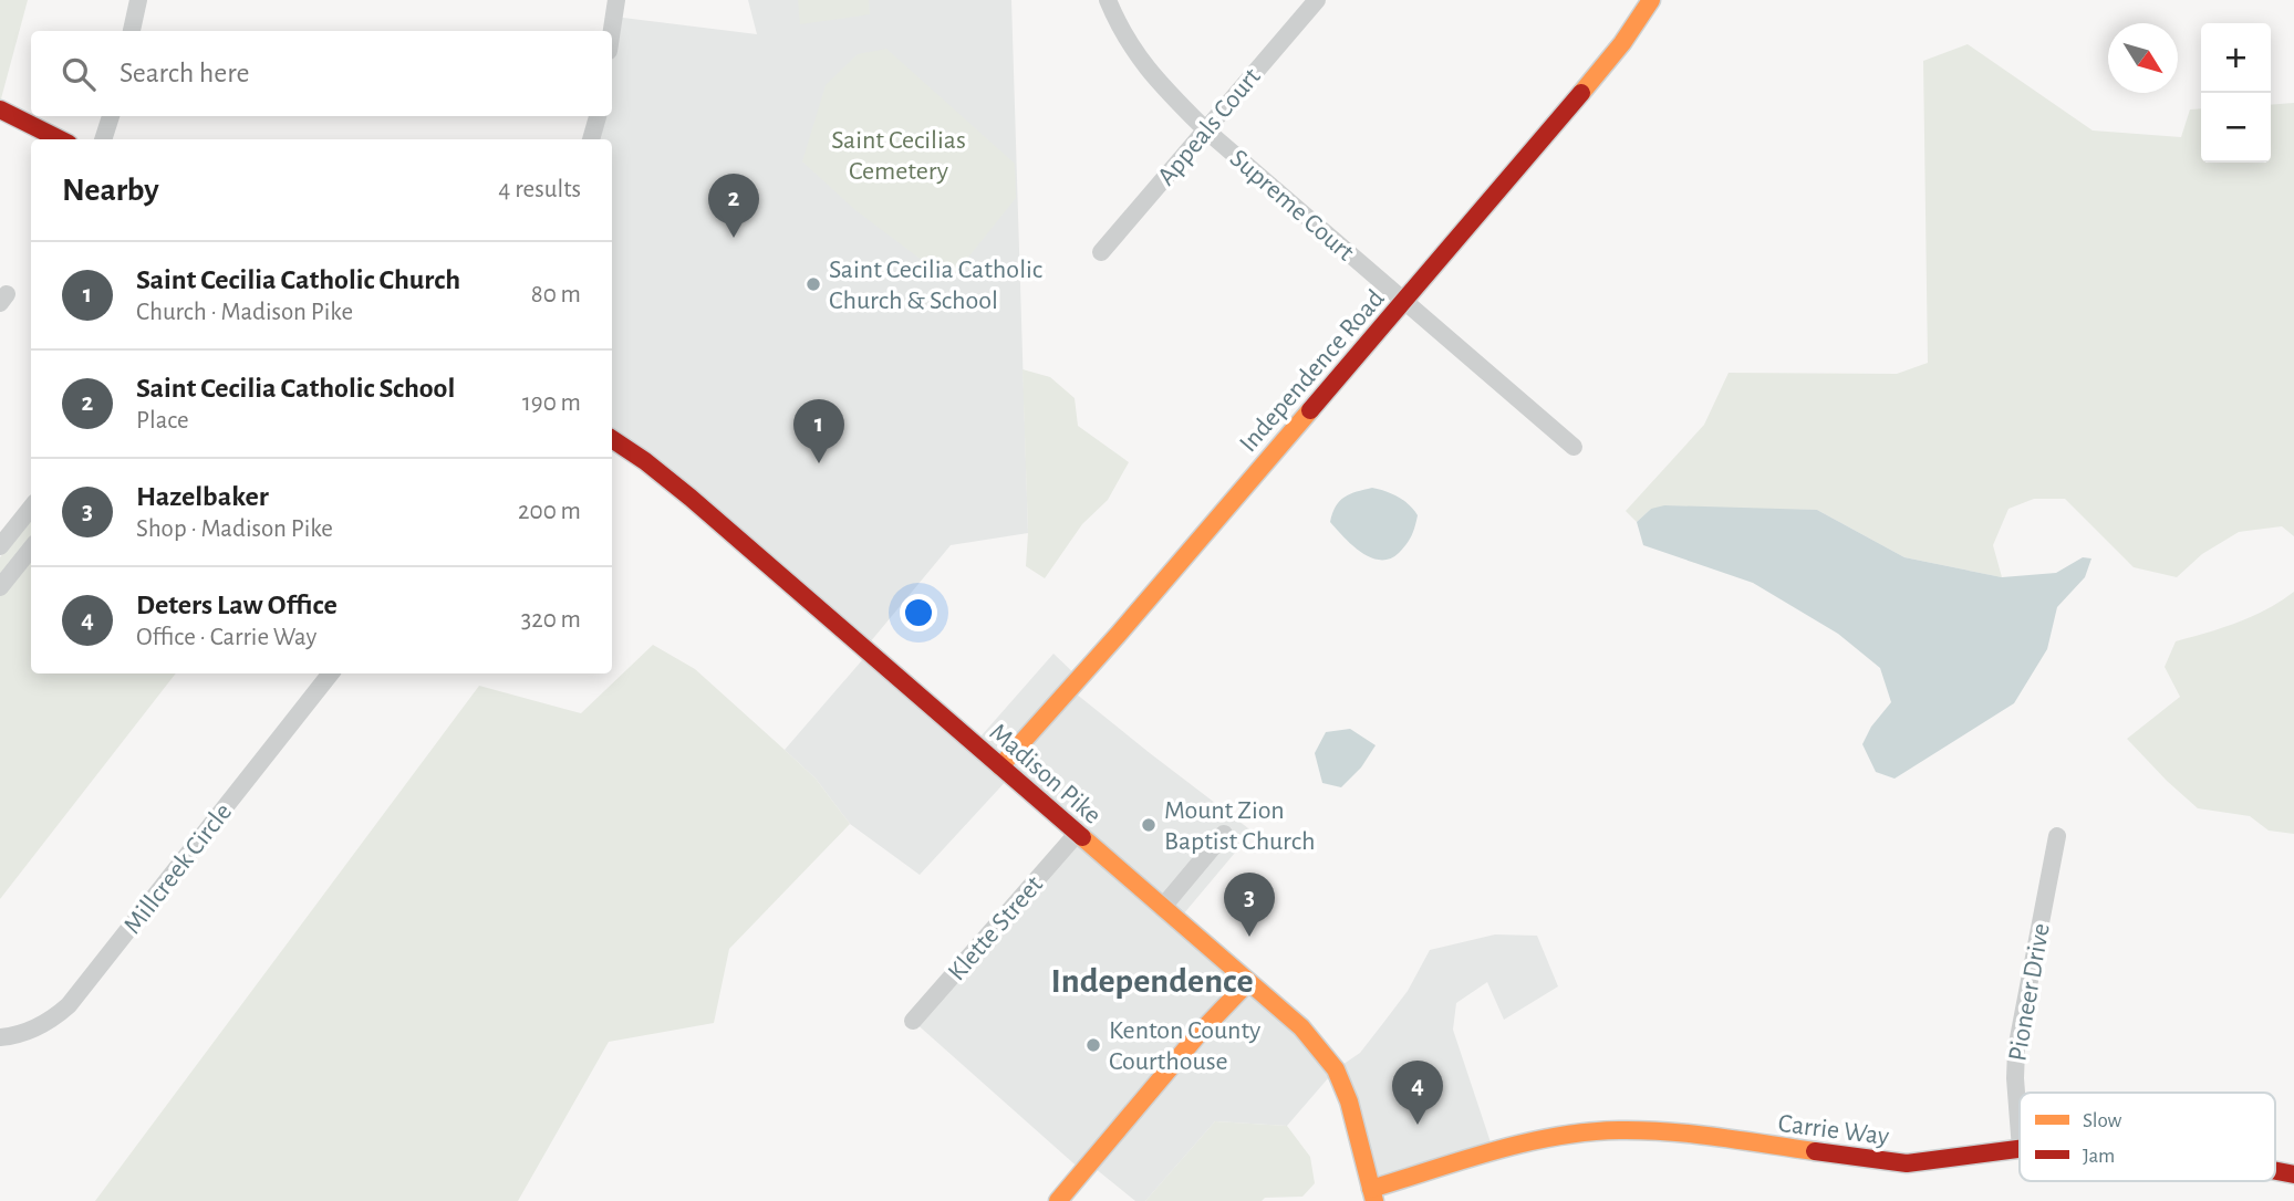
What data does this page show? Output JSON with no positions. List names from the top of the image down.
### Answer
{
  "streets": {
    "street": [
      "Appeals Court",
      "Supreme Court",
      "Independence Road",
      "Madison Pike",
      "Millcreek Circle",
      "Klette Street",
      "Pioneer Drive",
      "Carrie Way"
    ]
  },
  "crossings": [
    ["Appeals Court", "Supreme Court"],
    ["Supreme Court", "Independence Road"],
    ["Independence Road", "Madison Pike"],
    ["Madison Pike", "Klette Street"],
    ["Madison Pike", "Carrie Way"]
  ],
  "districts": ["Independence"],
  "parks": ["Saint Cecilias Cemetery"],
  "places": ["Saint Cecilia Catholic Church & School", "Mount Zion Baptist Church", "Kenton County Courthouse"],
  "legend": ["Slow", "Jam"],
  "north": "bottom right",
  "page": {
    "map_buttons": ["+", "−"],
    "search": "Search here",
    "heading": ["Nearby", "4 results"],
    "pins": [
      "2",
      "1",
      "3",
      "4"
    ],
    "list": [
      {
        "mark": "1",
        "name": "Saint Cecilia Catholic Church",
        "note": "Church · Madison Pike",
        "value": "80 m"
      },
      {
        "mark": "2",
        "name": "Saint Cecilia Catholic School",
        "note": "Place",
        "value": "190 m"
      },
      {
        "mark": "3",
        "name": "Hazelbaker",
        "note": "Shop · Madison Pike",
        "value": "200 m"
      },
      {
        "mark": "4",
        "name": "Deters Law Office",
        "note": "Office · Carrie Way",
        "value": "320 m"
      }
    ]
  }
}
